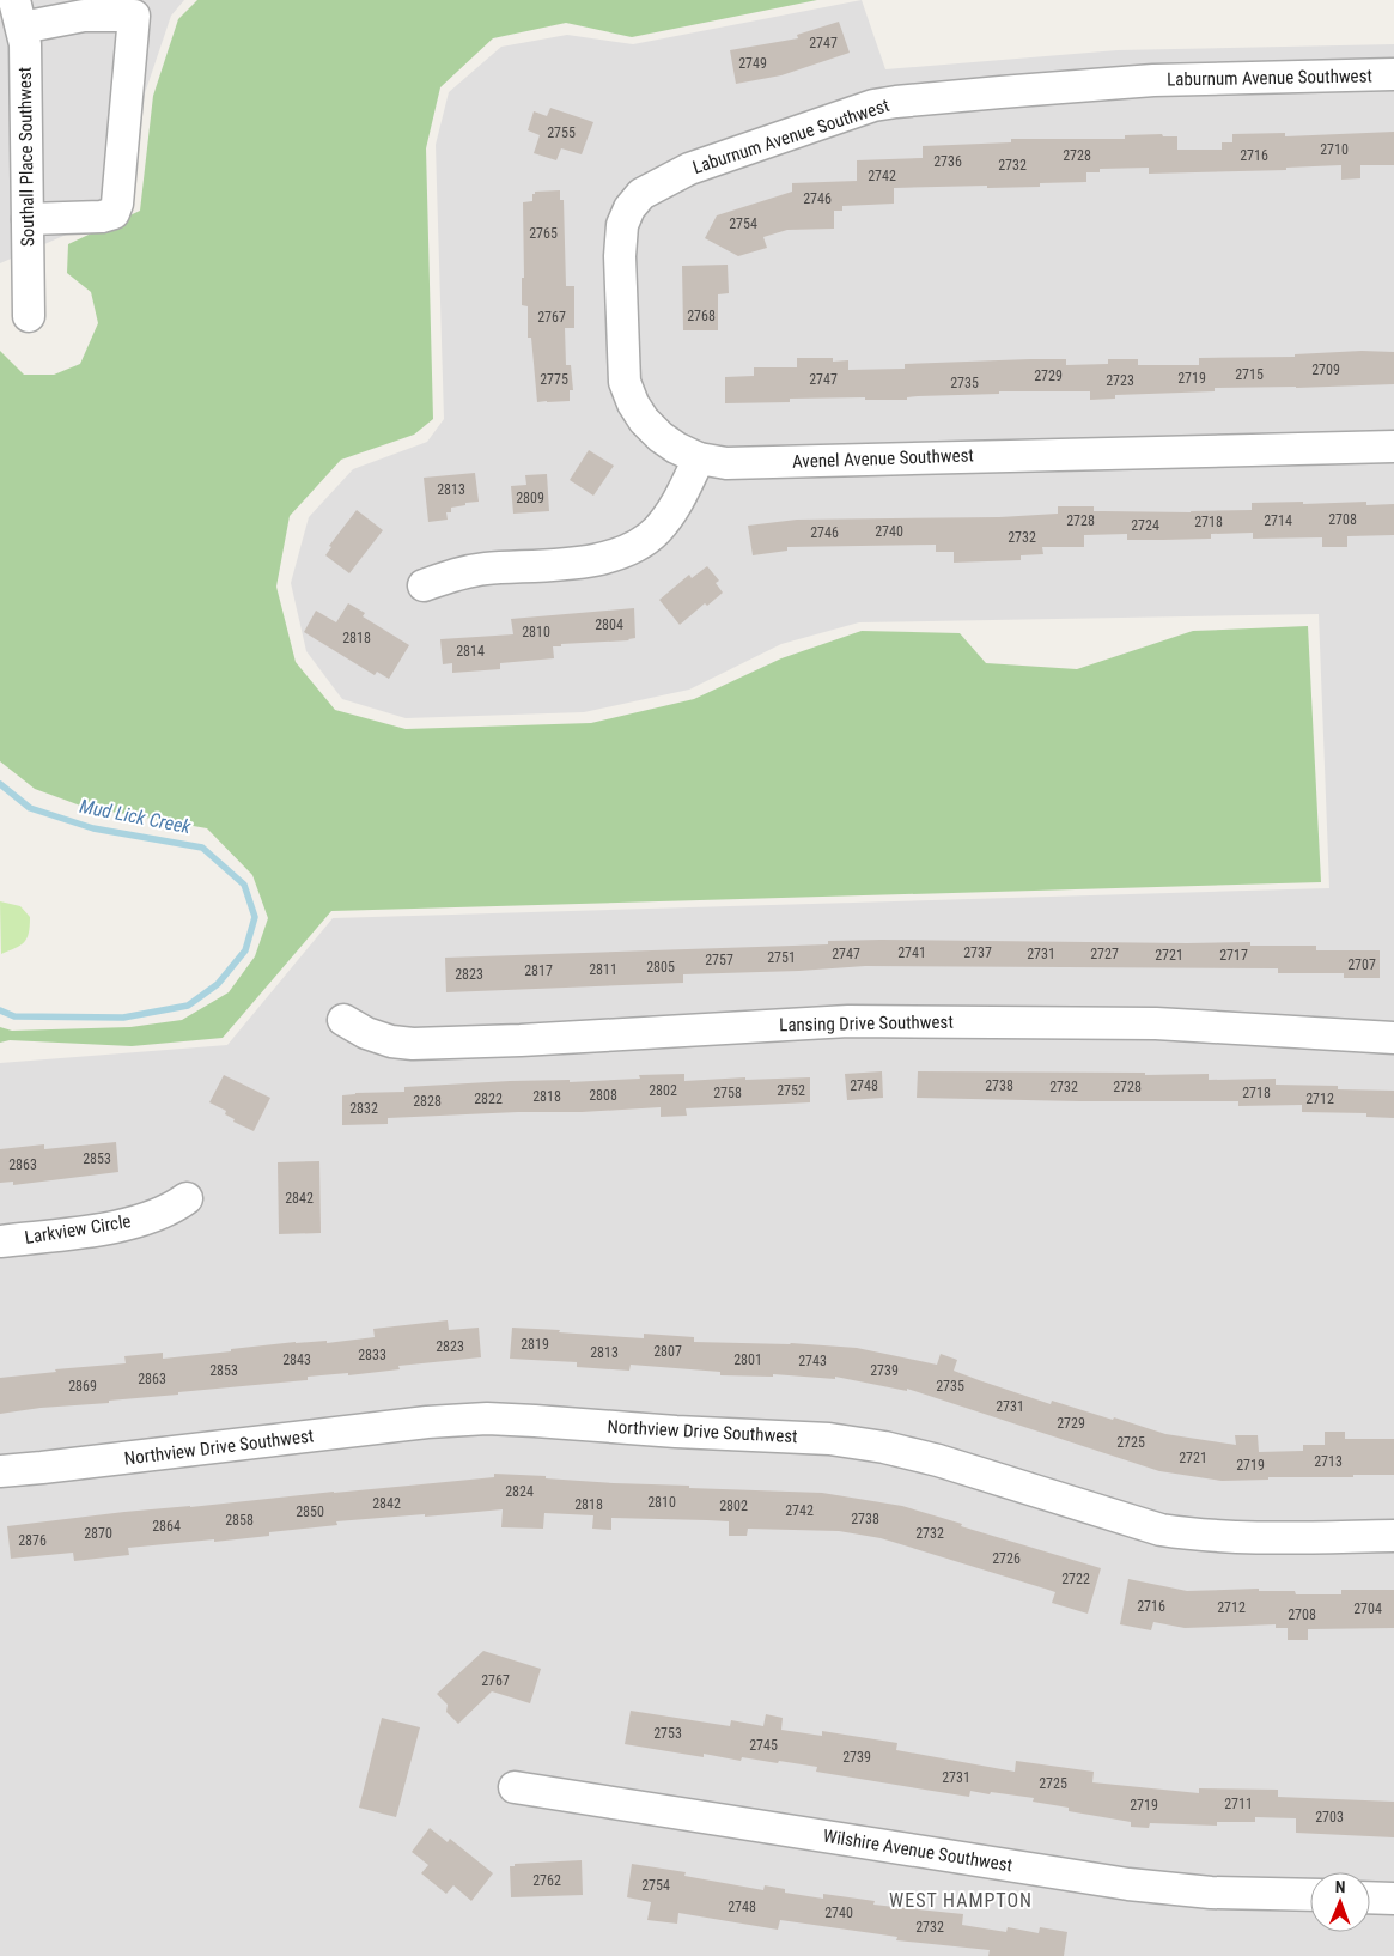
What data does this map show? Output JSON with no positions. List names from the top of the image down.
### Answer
{
  "streets": {
    "street": [
      "Laburnum Avenue Southwest",
      "Southall Place Southwest",
      "Avenel Avenue Southwest",
      "Lansing Drive Southwest",
      "Larkview Circle",
      "Northview Drive Southwest",
      "Wilshire Avenue Southwest"
    ]
  },
  "crossings": [
    ["Laburnum Avenue Southwest", "Avenel Avenue Southwest"]
  ],
  "districts": ["WEST HAMPTON"],
  "water": ["Mud Lick Creek"],
  "house_numbers": [
    "2747",
    "2749",
    "2755",
    "2710",
    "2728",
    "2716",
    "2736",
    "2732",
    "2742",
    "2746",
    "2754",
    "2765",
    "2768",
    "2767",
    "2709",
    "2715",
    "2729",
    "2719",
    "2775",
    "2747",
    "2723",
    "2735",
    "2813",
    "2809",
    "2708",
    "2728",
    "2714",
    "2718",
    "2724",
    "2740",
    "2746",
    "2732",
    "2804",
    "2810",
    "2818",
    "2814",
    "2741",
    "2737",
    "2747",
    "2731",
    "2727",
    "2721",
    "2717",
    "2751",
    "2757",
    "2707",
    "2805",
    "2811",
    "2817",
    "2823",
    "2748",
    "2738",
    "2732",
    "2728",
    "2802",
    "2752",
    "2758",
    "2718",
    "2808",
    "2818",
    "2822",
    "2712",
    "2828",
    "2832",
    "2853",
    "2863",
    "2842",
    "2819",
    "2823",
    "2807",
    "2813",
    "2833",
    "2843",
    "2801",
    "2743",
    "2853",
    "2739",
    "2863",
    "2869",
    "2735",
    "2731",
    "2729",
    "2725",
    "2721",
    "2713",
    "2719",
    "2824",
    "2810",
    "2842",
    "2818",
    "2802",
    "2742",
    "2850",
    "2738",
    "2858",
    "2864",
    "2870",
    "2732",
    "2876",
    "2726",
    "2722",
    "2716",
    "2712",
    "2704",
    "2708",
    "2767",
    "2753",
    "2745",
    "2739",
    "2731",
    "2725",
    "2711",
    "2719",
    "2703",
    "2762",
    "2754",
    "2748",
    "2740",
    "2732"
  ],
  "north": "top"
}
